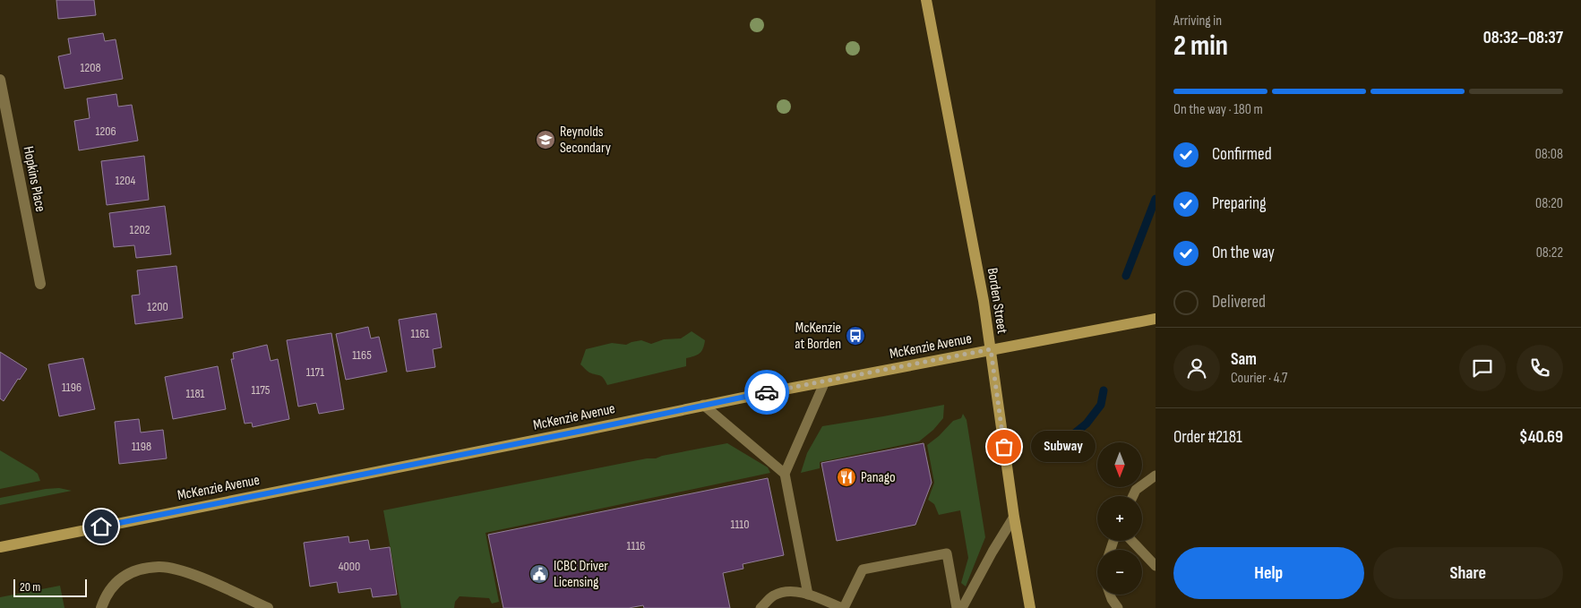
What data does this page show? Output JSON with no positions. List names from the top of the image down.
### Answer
{
  "streets": {
    "main road": ["Borden Street", "McKenzie Avenue"],
    "street": ["Hopkins Place"]
  },
  "crossings": [
    ["Borden Street", "McKenzie Avenue"]
  ],
  "places": {
    "school or university": ["Reynolds Secondary"],
    "bus stop": ["McKenzie at Borden"],
    "other": ["Subway"],
    "restaurant": ["Panago"],
    "public building": ["ICBC Driver Licensing"]
  },
  "house_numbers": [
    "1208",
    "1206",
    "1204",
    "1202",
    "1200",
    "1161",
    "1165",
    "1171",
    "1196",
    "1175",
    "1181",
    "1198",
    "1110",
    "1116",
    "4000"
  ],
  "scale_bar": "20 m",
  "north": "bottom",
  "page": {
    "heading": ["2 min", "Arriving in", "08:32–08:37"],
    "panel": [
      "Sam",
      "Courier · 4.7",
      "Order #2181",
      "$40.69"
    ],
    "bar": "On the way · 180 m",
    "list": [
      ["Confirmed", "08:08"],
      ["Preparing", "08:20"],
      ["On the way", "08:22"],
      "Delivered"
    ],
    "bubble": "Subway",
    "map_buttons": ["+", "−"],
    "buttons": ["Help", "Share"],
    "scale": "20 m"
  }
}
